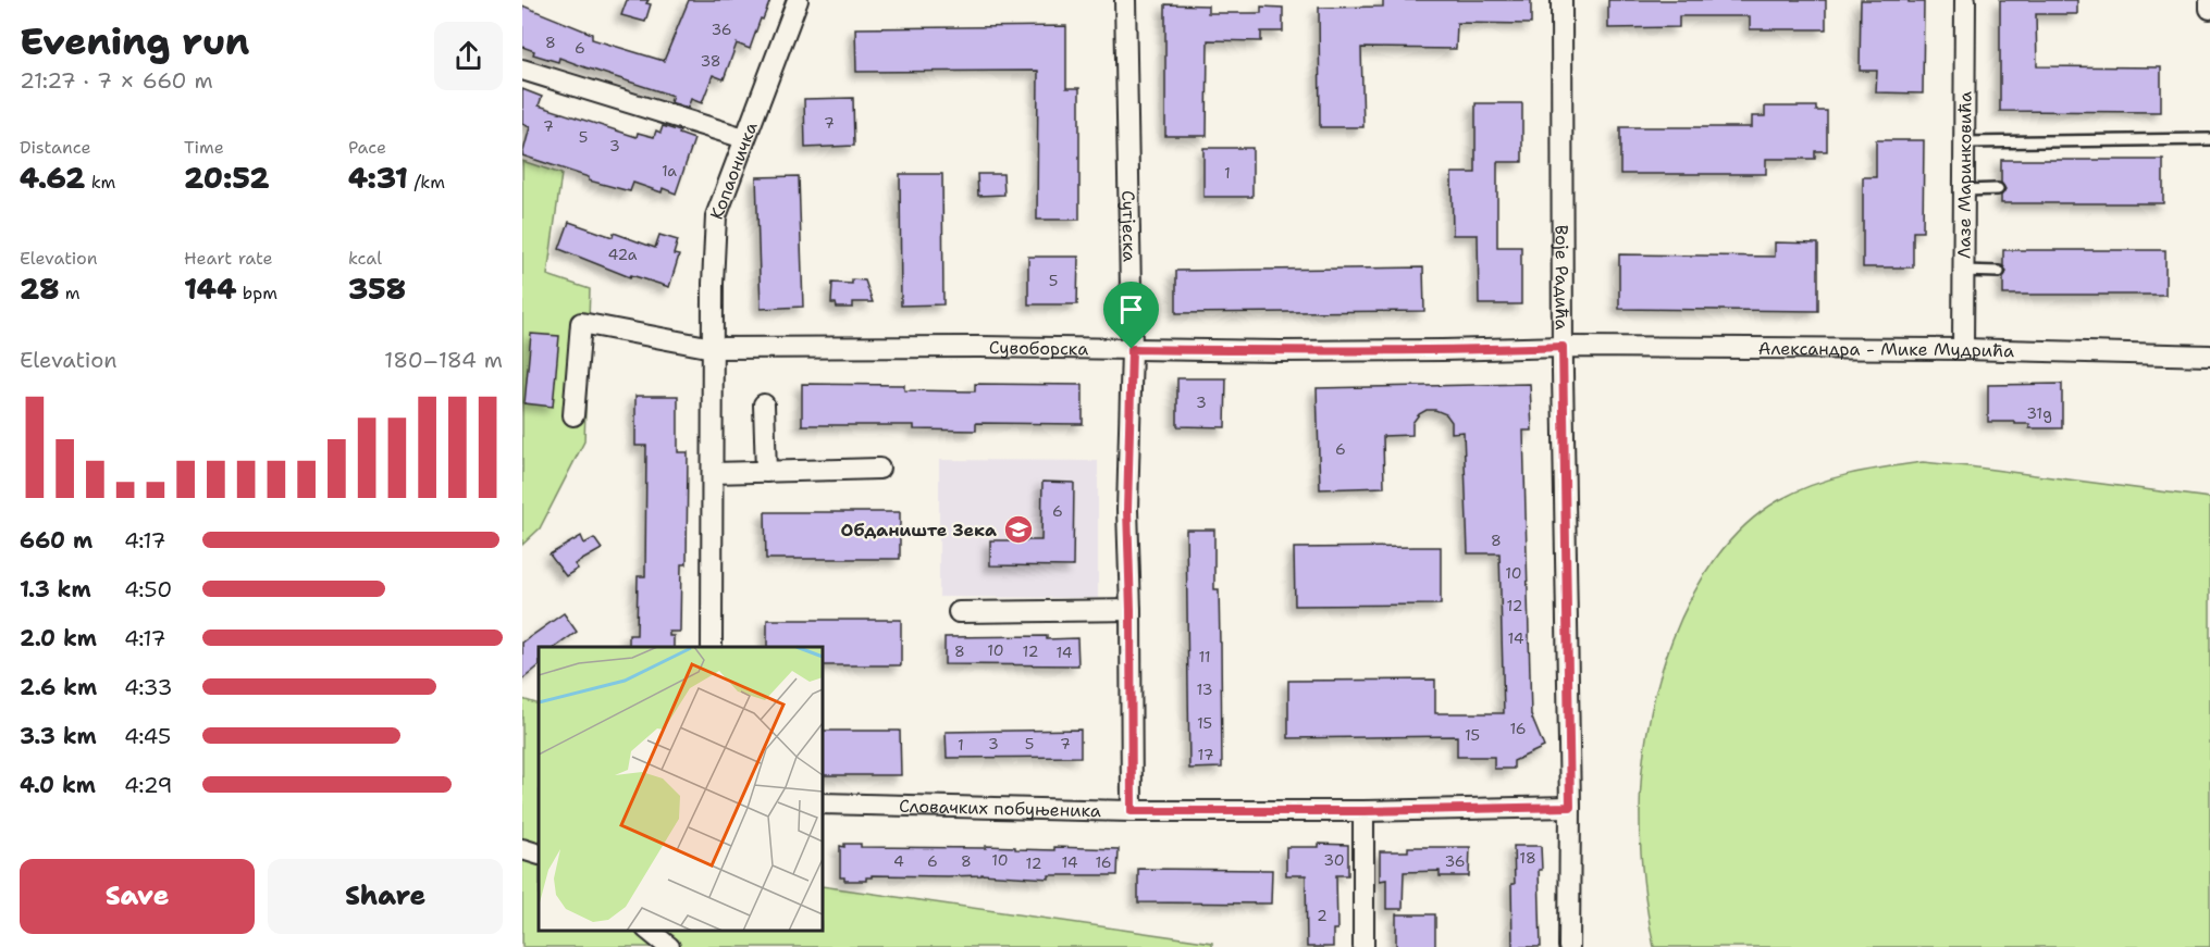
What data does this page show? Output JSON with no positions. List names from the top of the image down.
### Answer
{
  "streets": {
    "street": [
      "Копаоничка",
      "Лазе Маринковића",
      "Сутјеска",
      "Воје Радића",
      "Сувоборска",
      "Александра - Мике Мудрића",
      "Словачких побуњеника"
    ]
  },
  "crossings": [
    ["Копаоничка", "Сувоборска"],
    ["Лазе Маринковића", "Александра - Мике Мудрића"],
    ["Сутјеска", "Сувоборска"],
    ["Сутјеска", "Словачких побуњеника"],
    ["Воје Радића", "Сувоборска"],
    ["Воје Радића", "Александра - Мике Мудрића"],
    ["Воје Радића", "Словачких побуњеника"],
    ["Сувоборска", "Александра - Мике Мудрића"]
  ],
  "places": {
    "school or university": ["Обданиште Зека"]
  },
  "house_numbers": [
    "36",
    "8",
    "6",
    "38",
    "7",
    "7",
    "5",
    "3",
    "1a",
    "1",
    "42a",
    "5",
    "3",
    "31g",
    "6",
    "6",
    "8",
    "10",
    "12",
    "14",
    "10",
    "8",
    "12",
    "14",
    "11",
    "13",
    "15",
    "16",
    "15",
    "3",
    "5",
    "7",
    "1",
    "17",
    "18",
    "10",
    "30",
    "4",
    "6",
    "8",
    "36",
    "14",
    "16",
    "12",
    "2"
  ],
  "page": {
    "heading": ["Evening run", "21:27 · 7 × 660 m"],
    "stats": [
      ["Distance", "4.62 km"],
      ["Time", "20:52"],
      ["Pace", "4:31 /km"],
      ["Elevation", "28 m"],
      ["Heart rate", "144 bpm"],
      ["kcal", "358"]
    ],
    "chart": ["Elevation", "180–184 m"],
    "list": [
      {
        "name": "660 m",
        "note": "4:17"
      },
      {
        "name": "1.3 km",
        "note": "4:50"
      },
      {
        "name": "2.0 km",
        "note": "4:17"
      },
      {
        "name": "2.6 km",
        "note": "4:33"
      },
      {
        "name": "3.3 km",
        "note": "4:45"
      },
      {
        "name": "4.0 km",
        "note": "4:29"
      }
    ],
    "buttons": ["Save", "Share"]
  }
}
